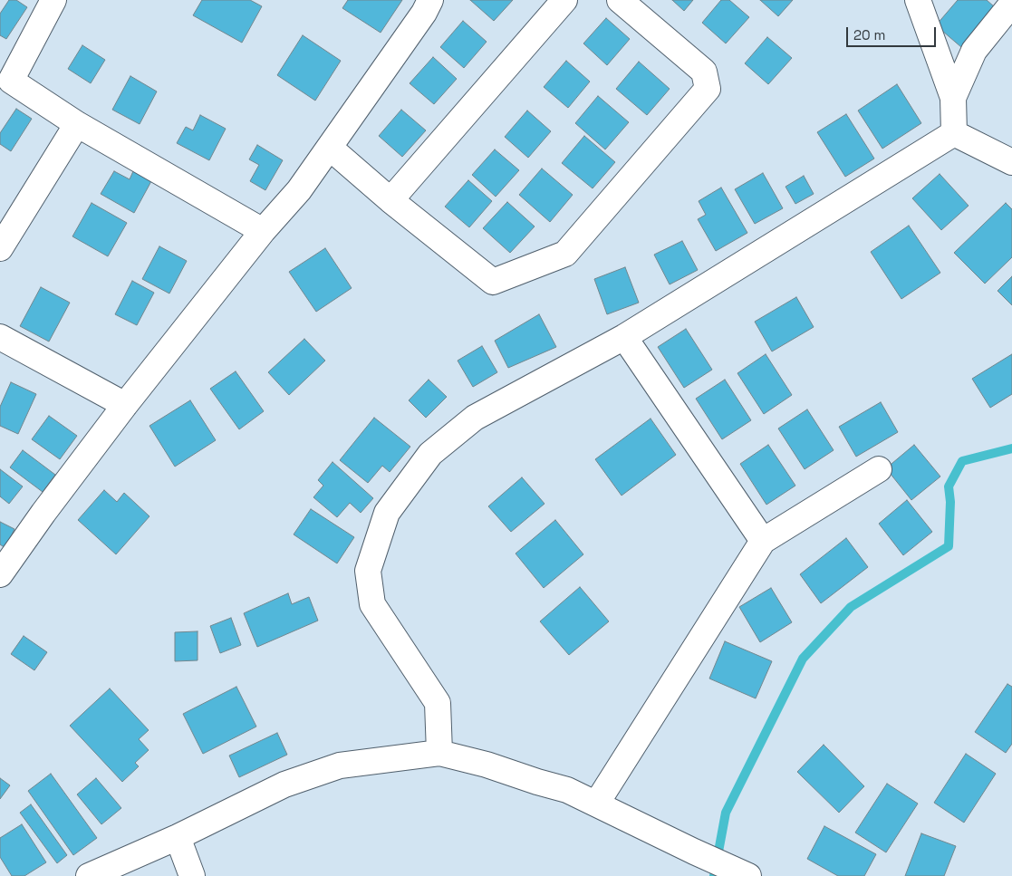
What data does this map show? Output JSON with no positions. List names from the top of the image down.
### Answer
{
  "scale_bar": "20 m"
}
